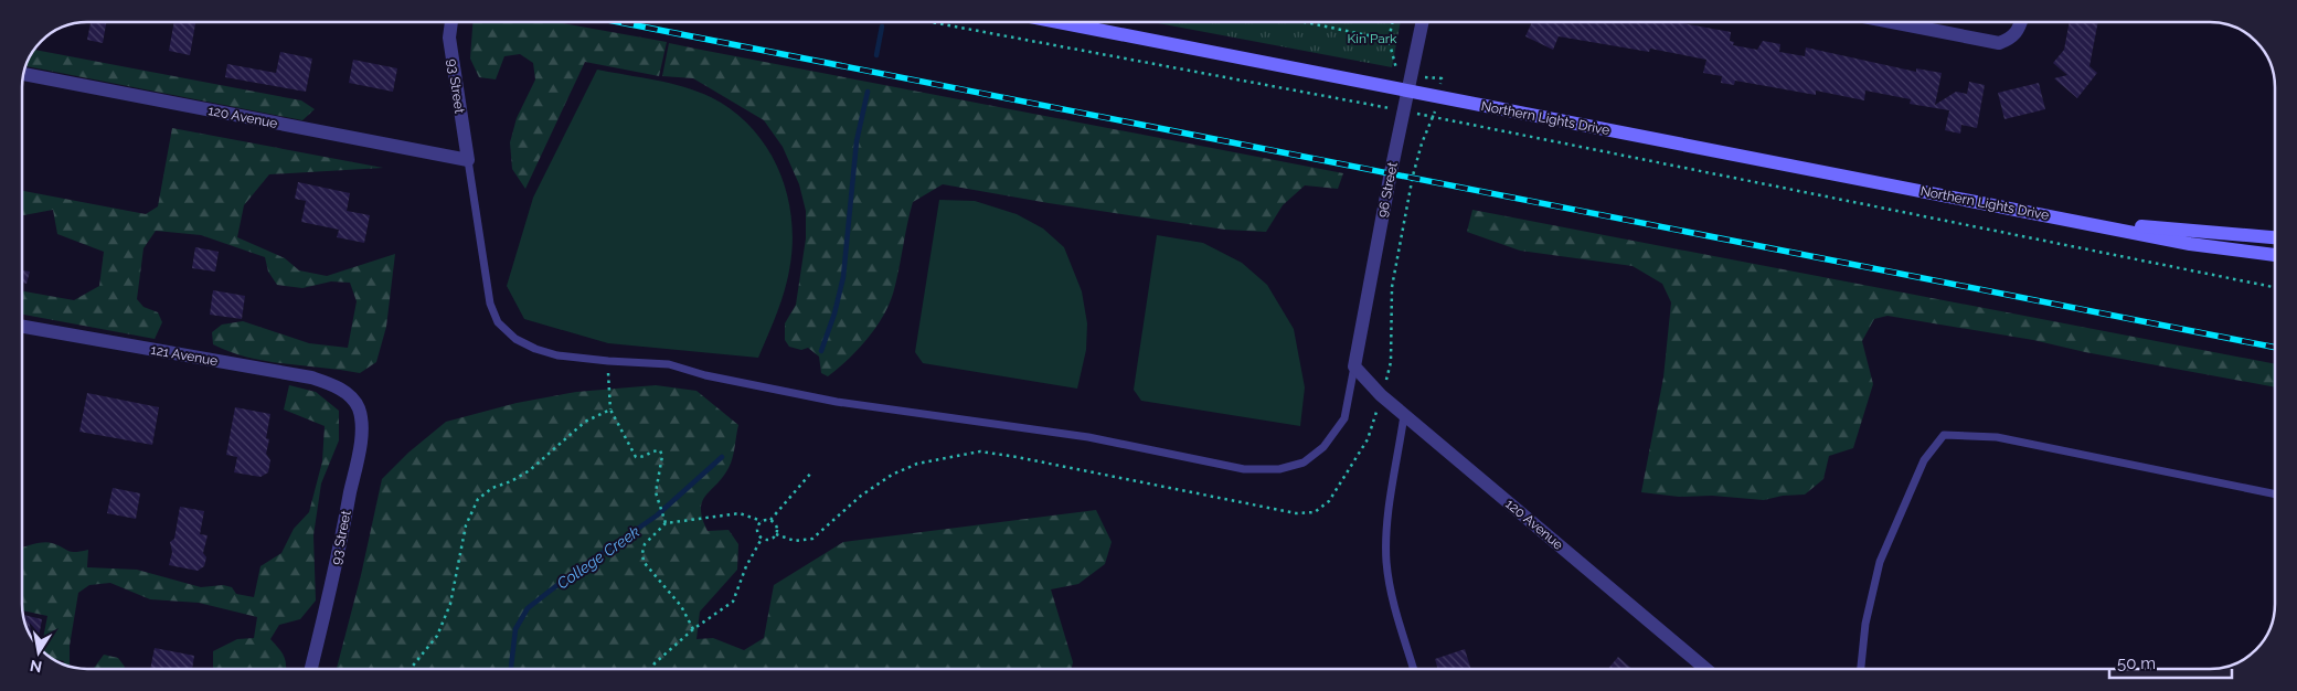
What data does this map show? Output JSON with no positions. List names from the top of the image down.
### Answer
{
  "streets": {
    "main road": ["Northern Lights Drive"],
    "street": [
      "93 Street",
      "120 Avenue",
      "96 Street",
      "121 Avenue"
    ]
  },
  "crossings": [
    ["93 Street", "120 Avenue"],
    ["93 Street", "121 Avenue"],
    ["120 Avenue", "96 Street"],
    ["Northern Lights Drive", "96 Street"]
  ],
  "water": ["College Creek"],
  "parks": ["Kin Park"],
  "scale_bar": "50 m",
  "north": "bottom"
}
